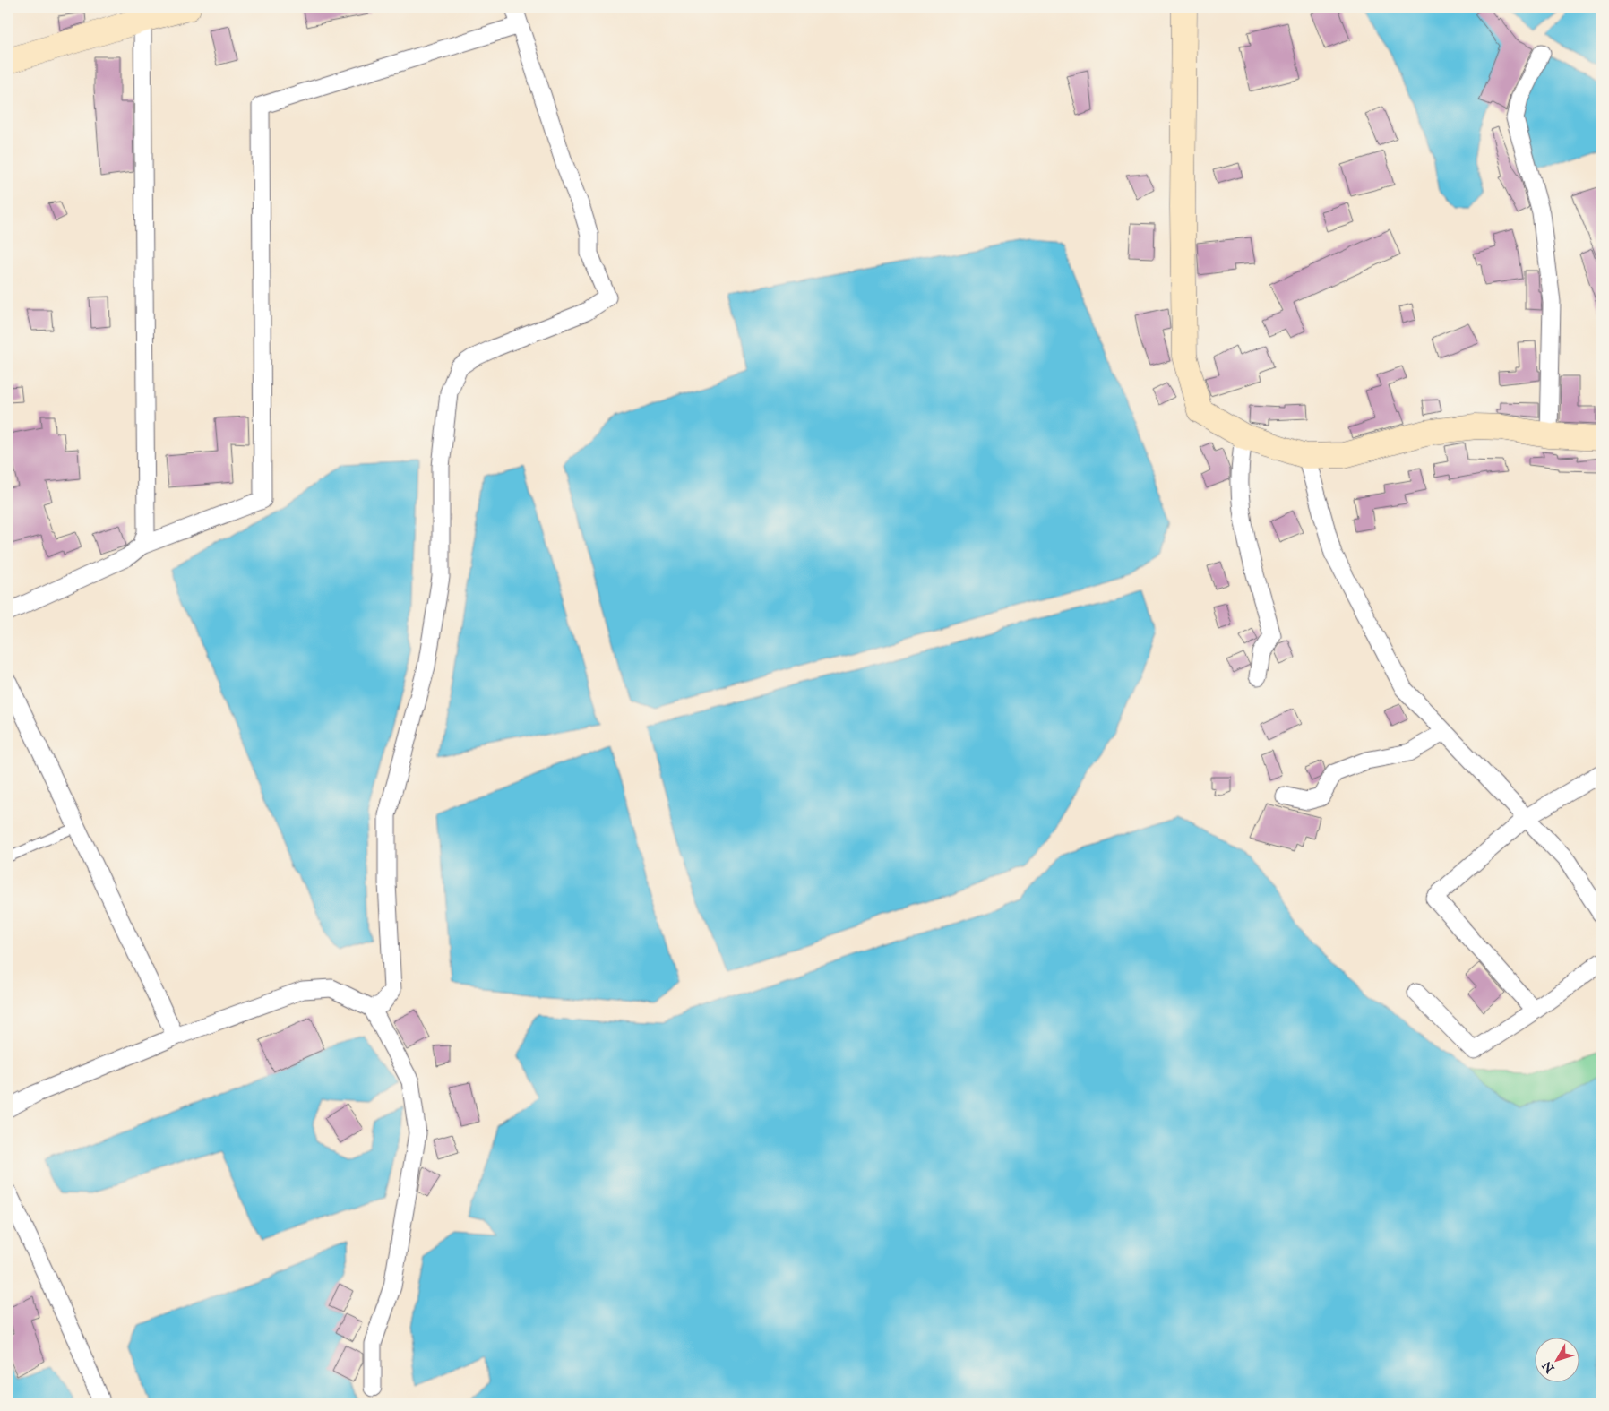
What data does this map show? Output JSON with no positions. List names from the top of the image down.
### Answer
{
  "north": "bottom left"
}
